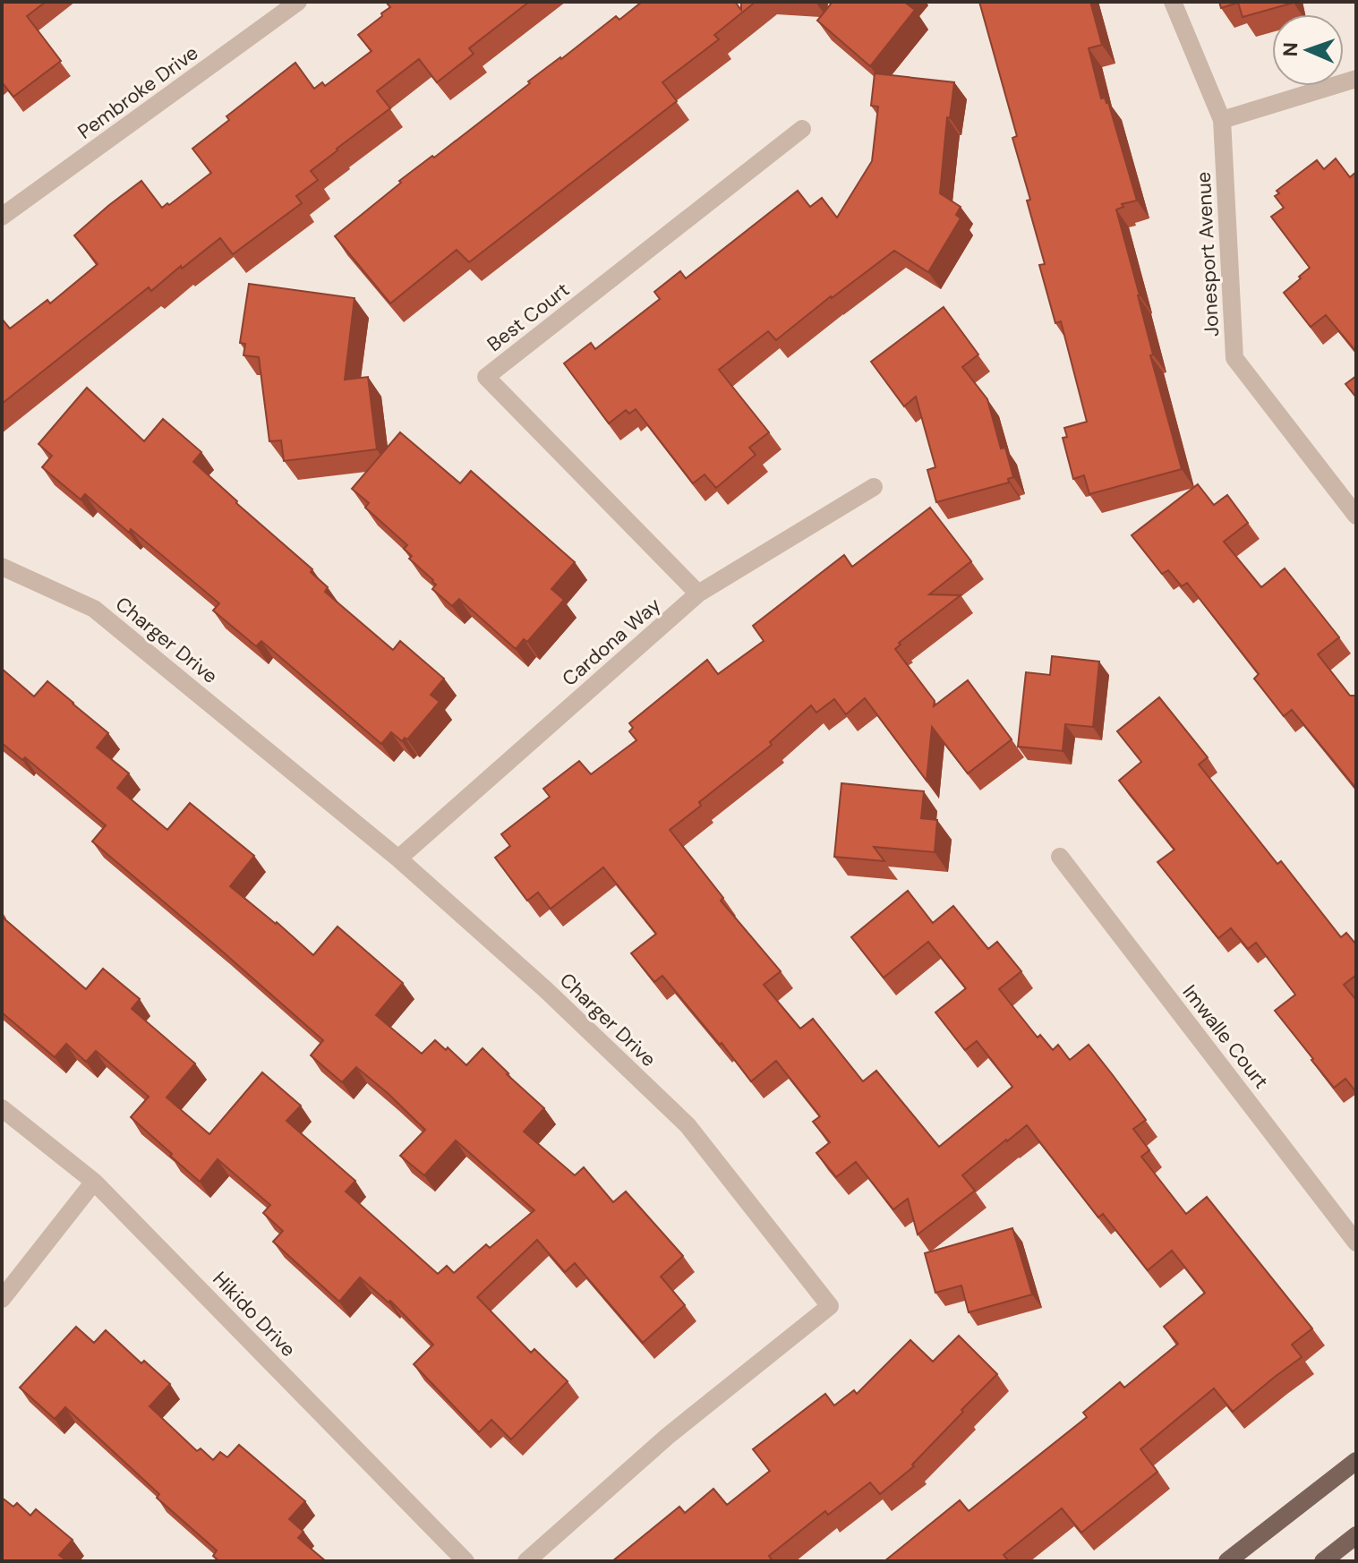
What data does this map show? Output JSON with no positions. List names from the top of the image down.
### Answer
{
  "streets": {
    "street": [
      "Pembroke Drive",
      "Jonesport Avenue",
      "Best Court",
      "Charger Drive",
      "Cardona Way",
      "Imwalle Court",
      "Hikido Drive"
    ]
  },
  "crossings": [
    ["Best Court", "Cardona Way"],
    ["Charger Drive", "Cardona Way"]
  ],
  "north": "left"
}
